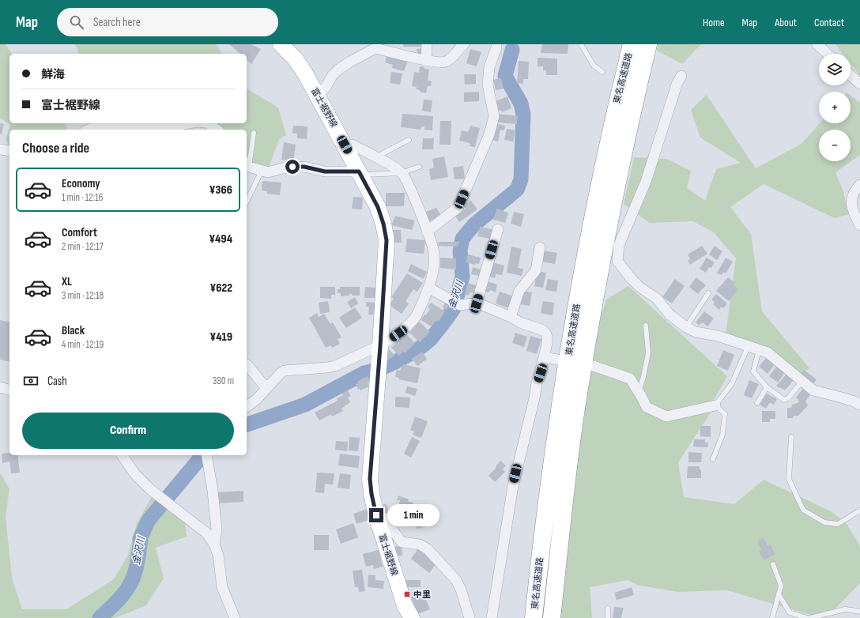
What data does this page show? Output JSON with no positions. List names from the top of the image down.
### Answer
{
  "streets": {
    "highway": ["東名高速道路"],
    "main road": ["富士裾野線"]
  },
  "water": ["金沢川"],
  "places": {
    "transit": ["中里"]
  },
  "page": {
    "header": "Map",
    "search": "Search here",
    "nav": [
      "Home",
      "Map",
      "About",
      "Contact"
    ],
    "map_buttons": ["+", "−"],
    "banner": ["鮮海", "富士裾野線"],
    "heading": "Choose a ride",
    "list": [
      {
        "name": "Economy",
        "note": "1 min · 12:16",
        "value": "¥366"
      },
      {
        "name": "Comfort",
        "note": "2 min · 12:17",
        "value": "¥494"
      },
      {
        "name": "XL",
        "note": "3 min · 12:18",
        "value": "¥622"
      },
      {
        "name": "Black",
        "note": "4 min · 12:19",
        "value": "¥419"
      }
    ],
    "pay": ["Cash", "330 m"],
    "buttons": "Confirm",
    "bubble": "1 min"
  }
}
